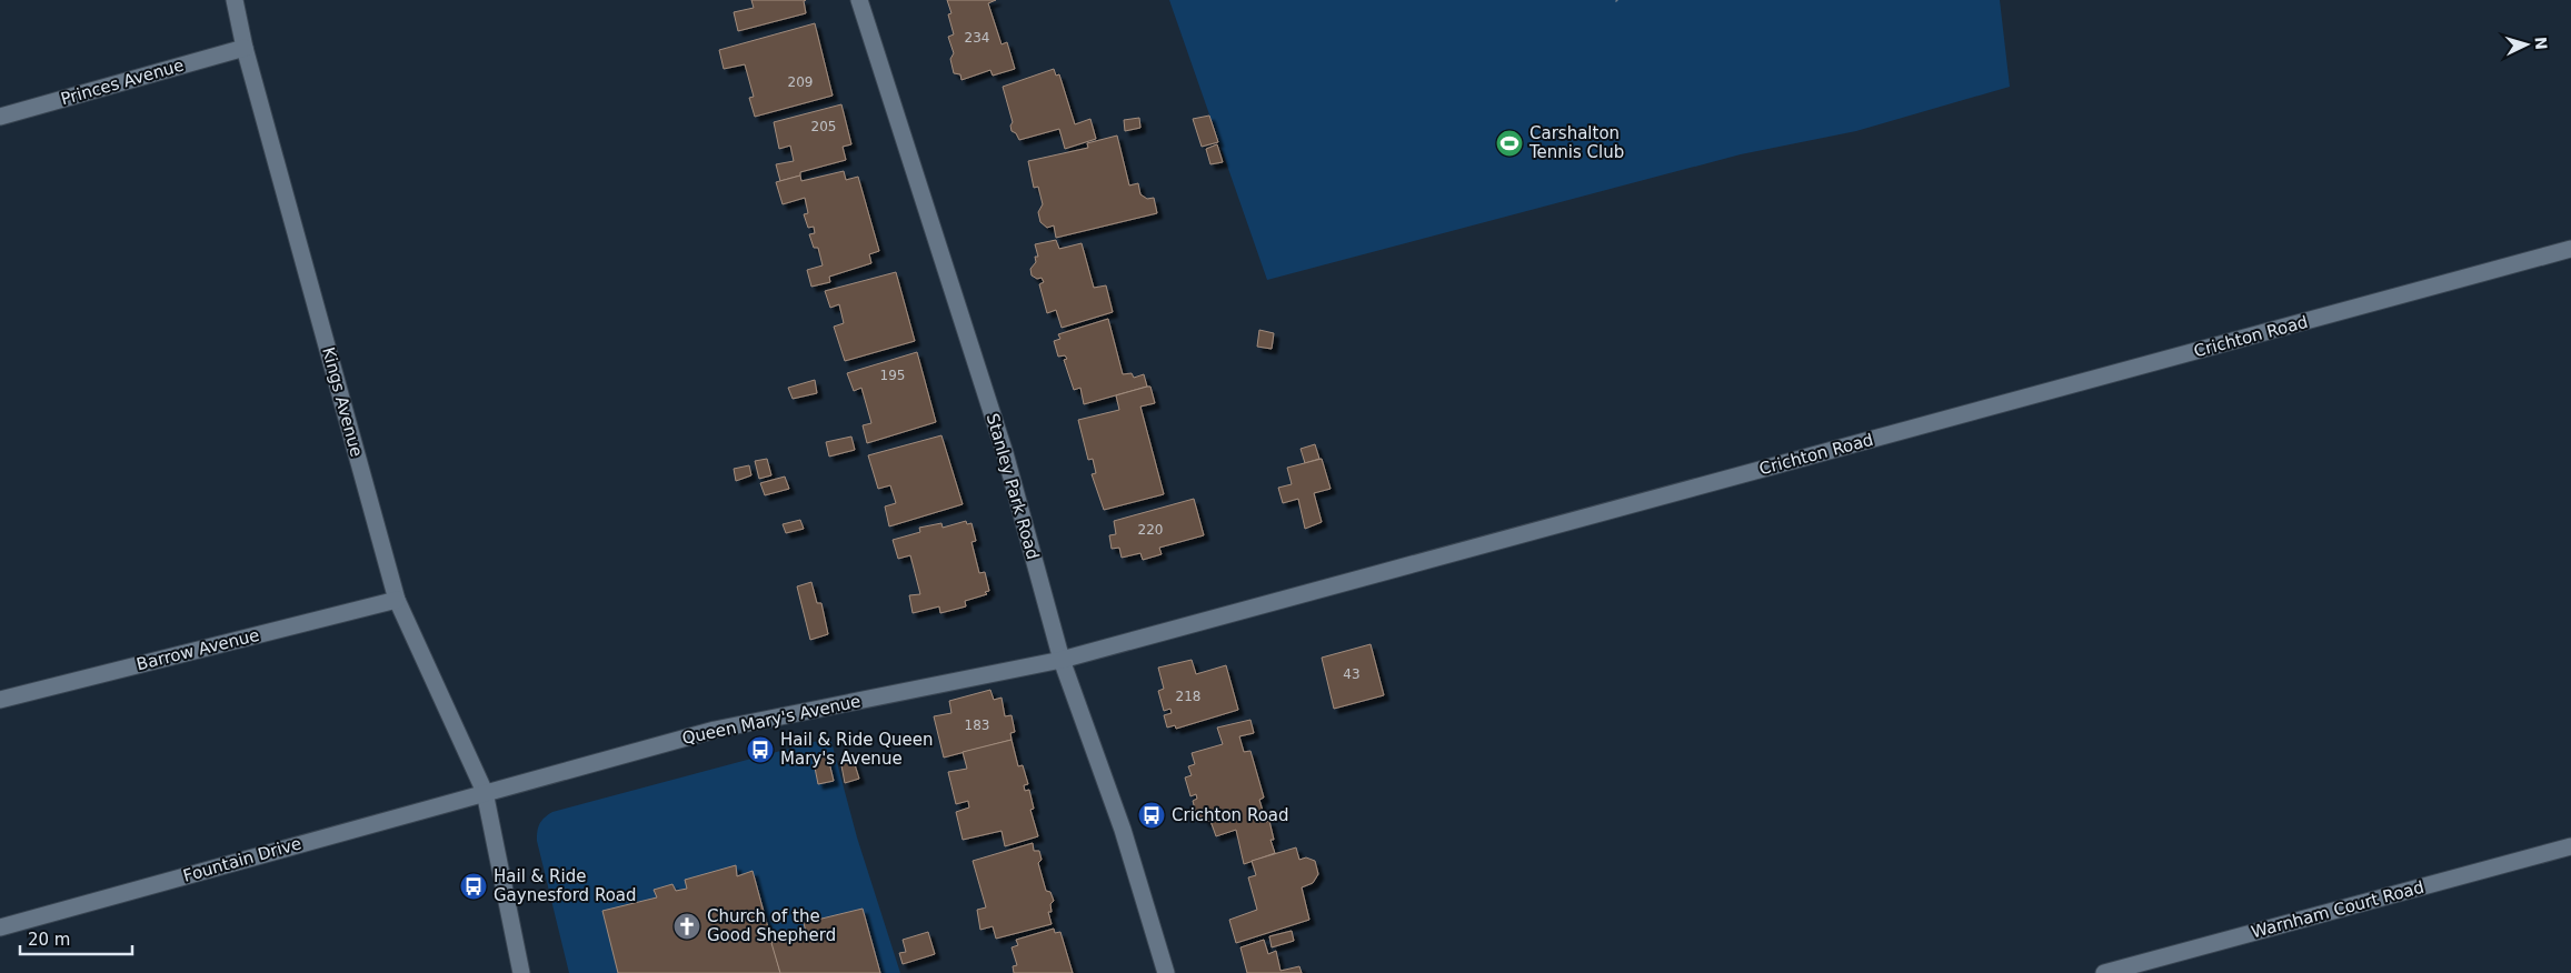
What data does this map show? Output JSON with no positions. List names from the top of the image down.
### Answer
{
  "streets": {
    "street": [
      "Princes Avenue",
      "Crichton Road",
      "Kings Avenue",
      "Stanley Park Road",
      "Barrow Avenue",
      "Queen Mary's Avenue",
      "Fountain Drive",
      "Warnham Court Road"
    ]
  },
  "crossings": [
    ["Princes Avenue", "Kings Avenue"],
    ["Crichton Road", "Stanley Park Road"],
    ["Crichton Road", "Queen Mary's Avenue"],
    ["Kings Avenue", "Barrow Avenue"],
    ["Kings Avenue", "Queen Mary's Avenue"],
    ["Kings Avenue", "Fountain Drive"],
    ["Stanley Park Road", "Queen Mary's Avenue"],
    ["Queen Mary's Avenue", "Fountain Drive"]
  ],
  "places": {
    "sports": ["Carshalton Tennis Club"],
    "bus stop": ["Hail & Ride Queen Mary's Avenue", "Crichton Road", "Hail & Ride Gaynesford Road"],
    "church": ["Church of the Good Shepherd"]
  },
  "house_numbers": [
    "234",
    "209",
    "205",
    "195",
    "220",
    "43",
    "218",
    "183"
  ],
  "scale_bar": "20 m",
  "north": "right"
}
